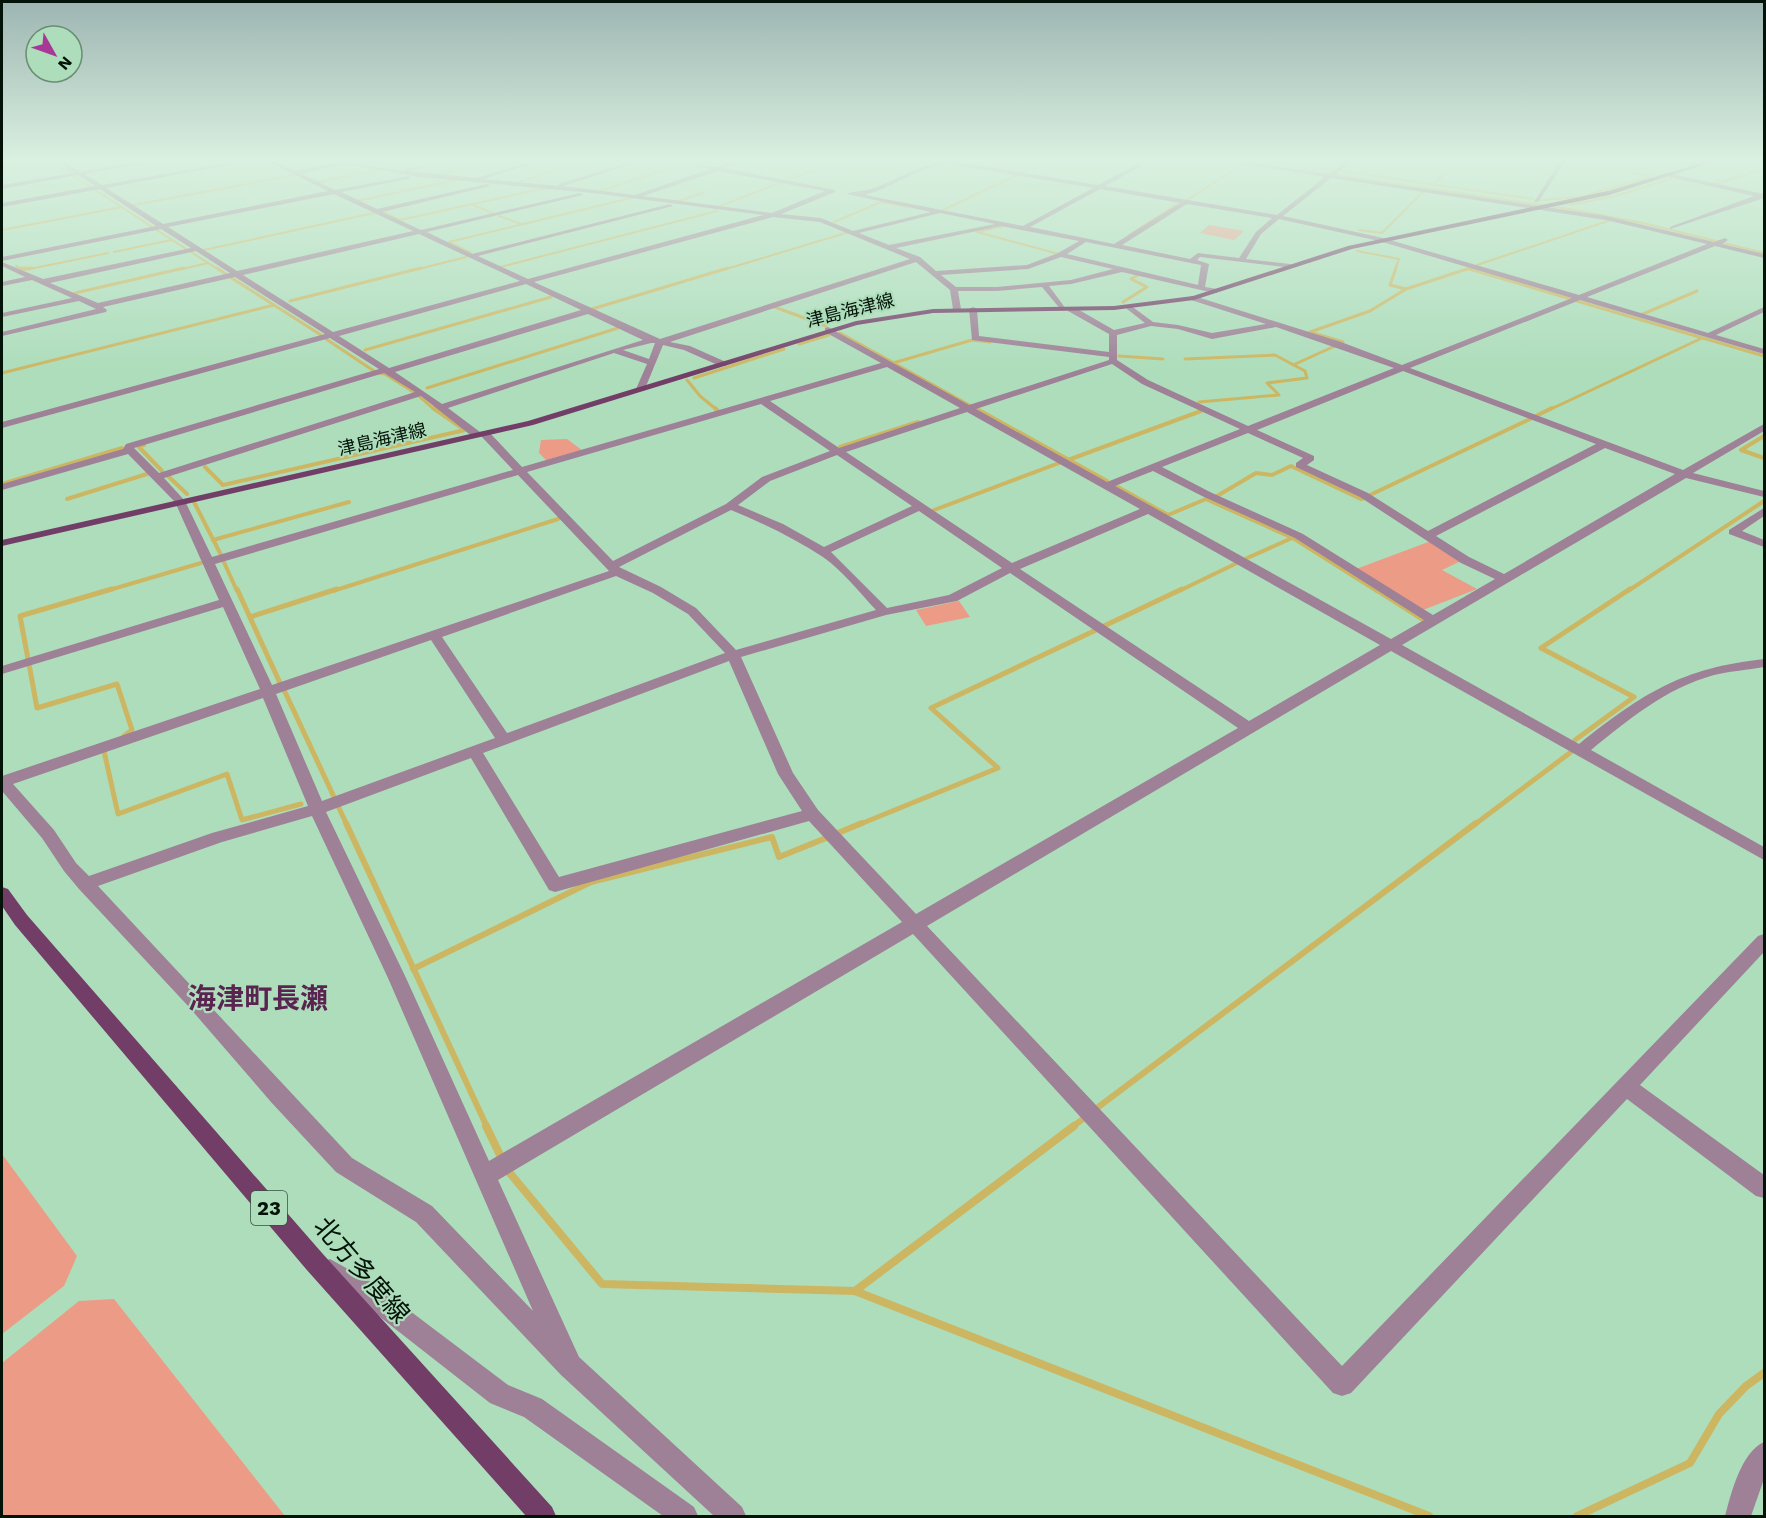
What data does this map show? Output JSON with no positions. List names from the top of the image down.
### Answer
{
  "streets": {
    "main road": ["津島海津線", "23", "北方多度線"]
  },
  "districts": ["海津町長瀬"],
  "north": "bottom right"
}
